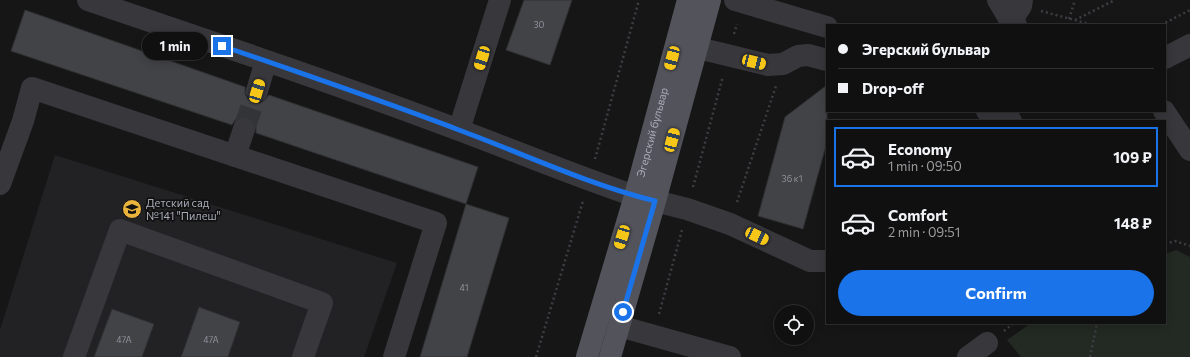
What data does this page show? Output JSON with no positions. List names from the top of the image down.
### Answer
{
  "streets": {
    "main road": ["Эгерский бульвар"]
  },
  "places": {
    "school or university": ["Детский сад №141 \"Пилеш\""]
  },
  "house_numbers": [
    "30",
    "36 к1",
    "41",
    "47А",
    "47А"
  ],
  "page": {
    "banner": ["Эгерский бульвар", "Drop-off"],
    "bubble": "1 min",
    "list": [
      {
        "name": "Economy",
        "note": "1 min · 09:50",
        "value": "109 ₽"
      },
      {
        "name": "Comfort",
        "note": "2 min · 09:51",
        "value": "148 ₽"
      }
    ],
    "buttons": "Confirm"
  }
}
